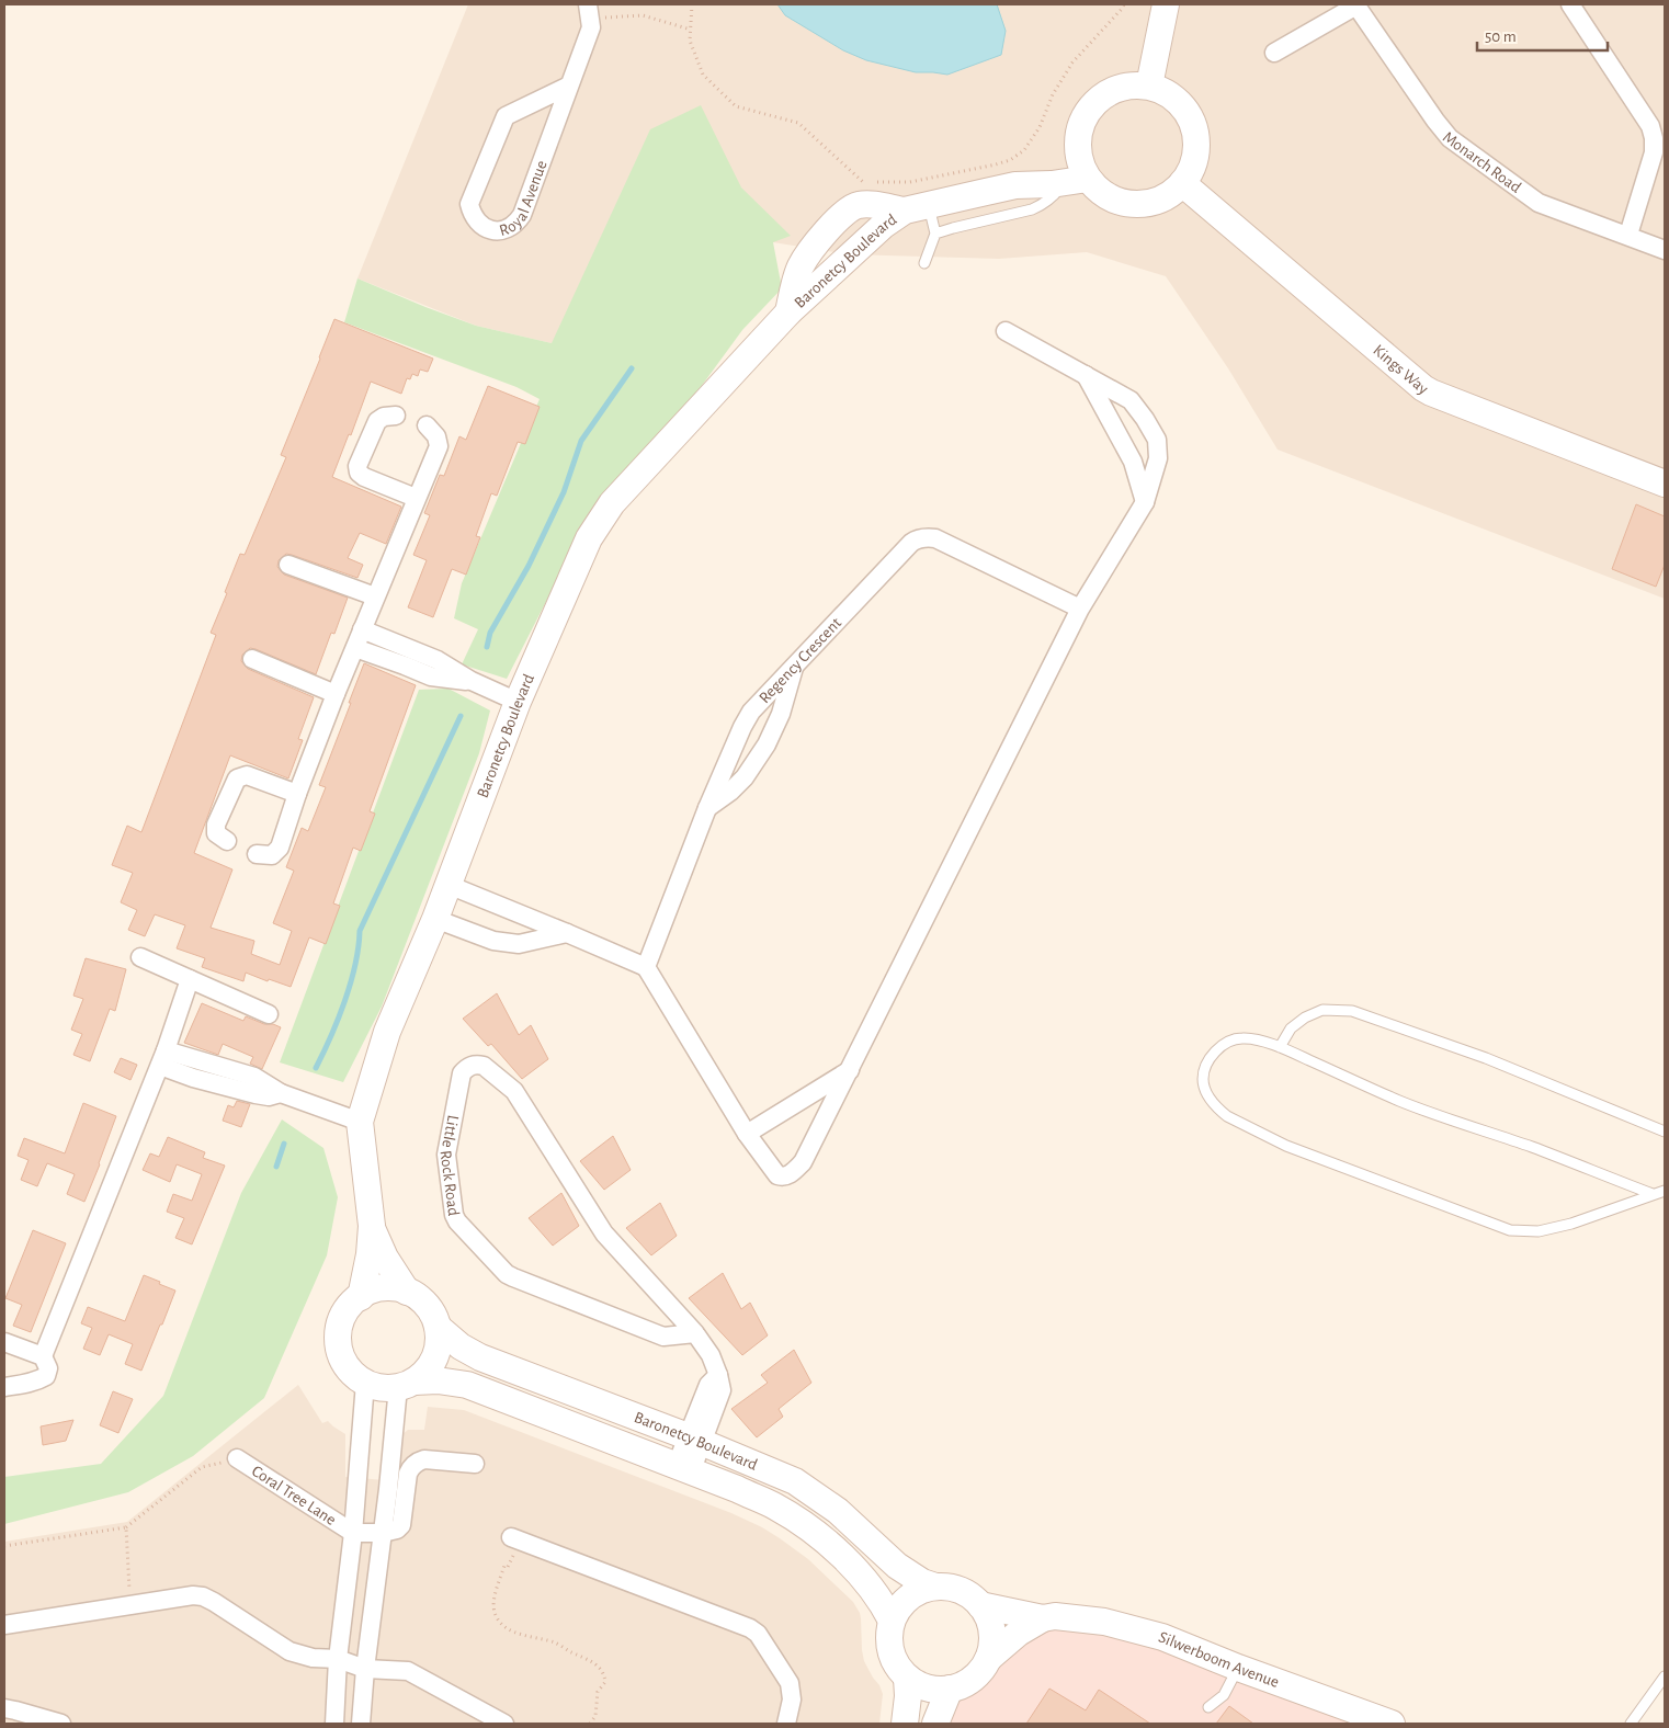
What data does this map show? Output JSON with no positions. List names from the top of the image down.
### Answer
{
  "streets": {
    "street": [
      "Monarch Road",
      "Royal Avenue",
      "Baronetcy Boulevard",
      "Kings Way",
      "Regency Crescent",
      "Little Rock Road",
      "Coral Tree Lane",
      "Silwerboom Avenue"
    ]
  },
  "crossings": [
    ["Baronetcy Boulevard", "Kings Way"],
    ["Baronetcy Boulevard", "Little Rock Road"],
    ["Baronetcy Boulevard", "Silwerboom Avenue"]
  ],
  "scale_bar": "50 m"
}
